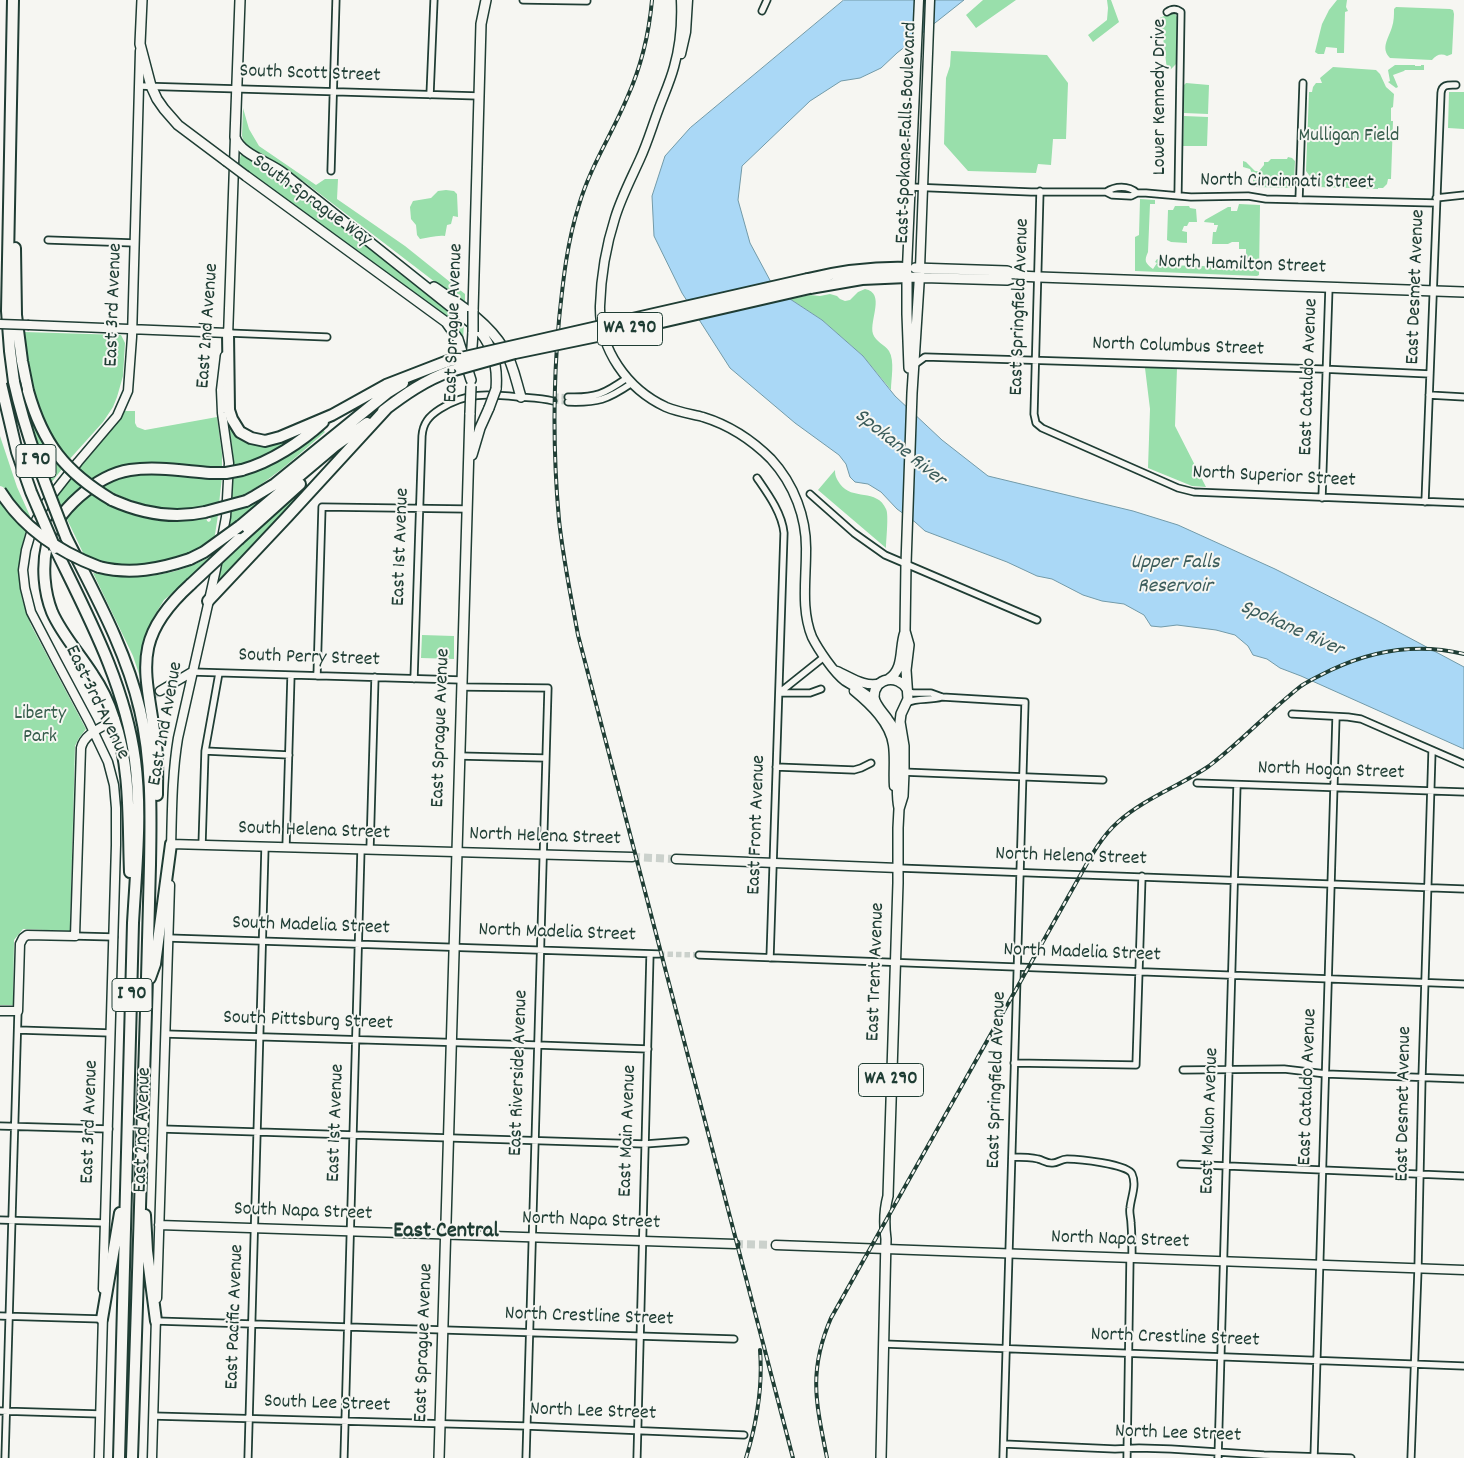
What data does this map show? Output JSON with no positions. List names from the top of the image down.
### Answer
{
  "streets": {
    "highway": ["WA 290", "I 90"],
    "main road": [
      "East Spokane Falls Boulevard",
      "South Sprague Way",
      "North Hamilton Street",
      "East 3rd Avenue",
      "East Sprague Avenue",
      "East 2nd Avenue",
      "South Helena Street",
      "North Helena Street",
      "East Trent Avenue",
      "South Napa Street",
      "North Napa Street"
    ],
    "street": [
      "South Scott Street",
      "Lower Kennedy Drive",
      "North Cincinnati Street",
      "East Desmet Avenue",
      "East Springfield Avenue",
      "North Columbus Street",
      "East Cataldo Avenue",
      "North Superior Street",
      "East 1st Avenue",
      "South Perry Street",
      "North Hogan Street",
      "East Front Avenue",
      "South Madelia Street",
      "North Madelia Street",
      "South Pittsburg Street",
      "East Riverside Avenue",
      "East Mallon Avenue",
      "East Main Avenue",
      "East Pacific Avenue",
      "North Crestline Street",
      "South Lee Street",
      "North Lee Street"
    ]
  },
  "crossings": [
    ["South Scott Street", "South Sprague Way"],
    ["South Scott Street", "East 3rd Avenue"],
    ["South Scott Street", "East Sprague Avenue"],
    ["South Scott Street", "East 2nd Avenue"],
    ["Lower Kennedy Drive", "North Cincinnati Street"],
    ["East Spokane Falls Boulevard", "North Cincinnati Street"],
    ["East Spokane Falls Boulevard", "North Hamilton Street"],
    ["East Spokane Falls Boulevard", "WA 290"],
    ["North Cincinnati Street", "East Desmet Avenue"],
    ["North Cincinnati Street", "East Springfield Avenue"],
    ["South Sprague Way", "East 3rd Avenue"],
    ["South Sprague Way", "East Sprague Avenue"],
    ["South Sprague Way", "East 2nd Avenue"],
    ["South Sprague Way", "East 1st Avenue"],
    ["North Hamilton Street", "East Desmet Avenue"],
    ["North Hamilton Street", "East Springfield Avenue"],
    ["North Hamilton Street", "WA 290"],
    ["North Hamilton Street", "East Cataldo Avenue"],
    ["East Desmet Avenue", "North Columbus Street"],
    ["East Desmet Avenue", "North Superior Street"],
    ["East Desmet Avenue", "North Hogan Street"],
    ["East Desmet Avenue", "North Helena Street"],
    ["East Desmet Avenue", "North Madelia Street"],
    ["East Desmet Avenue", "North Napa Street"],
    ["East Desmet Avenue", "North Crestline Street"],
    ["East Springfield Avenue", "North Columbus Street"],
    ["East Springfield Avenue", "North Superior Street"],
    ["East Springfield Avenue", "North Helena Street"],
    ["East Springfield Avenue", "North Madelia Street"],
    ["East Springfield Avenue", "North Napa Street"],
    ["East Springfield Avenue", "North Crestline Street"],
    ["East Springfield Avenue", "North Lee Street"],
    ["East Sprague Avenue", "East 1st Avenue"],
    ["East Sprague Avenue", "South Perry Street"],
    ["East Sprague Avenue", "South Helena Street"],
    ["East Sprague Avenue", "North Helena Street"],
    ["East Sprague Avenue", "South Madelia Street"],
    ["East Sprague Avenue", "North Madelia Street"],
    ["East Sprague Avenue", "South Pittsburg Street"],
    ["East Sprague Avenue", "South Napa Street"],
    ["East Sprague Avenue", "North Napa Street"],
    ["East Sprague Avenue", "North Crestline Street"],
    ["East Sprague Avenue", "South Lee Street"],
    ["East Sprague Avenue", "North Lee Street"],
    ["East 2nd Avenue", "South Perry Street"],
    ["East 2nd Avenue", "South Helena Street"],
    ["East 2nd Avenue", "South Madelia Street"],
    ["East 2nd Avenue", "South Pittsburg Street"],
    ["East 2nd Avenue", "South Napa Street"],
    ["East 2nd Avenue", "North Crestline Street"],
    ["East 2nd Avenue", "South Lee Street"],
    ["WA 290", "East Trent Avenue"],
    ["North Columbus Street", "East Cataldo Avenue"],
    ["East Cataldo Avenue", "North Superior Street"],
    ["East Cataldo Avenue", "North Hogan Street"],
    ["East Cataldo Avenue", "North Helena Street"],
    ["East Cataldo Avenue", "North Madelia Street"],
    ["East Cataldo Avenue", "North Napa Street"],
    ["East Cataldo Avenue", "North Crestline Street"],
    ["East Cataldo Avenue", "North Lee Street"],
    ["East 1st Avenue", "South Perry Street"],
    ["East 1st Avenue", "South Helena Street"],
    ["East 1st Avenue", "South Madelia Street"],
    ["East 1st Avenue", "South Pittsburg Street"],
    ["East 1st Avenue", "South Napa Street"],
    ["East 1st Avenue", "North Crestline Street"],
    ["East 1st Avenue", "South Lee Street"],
    ["South Perry Street", "East Riverside Avenue"],
    ["North Hogan Street", "East Mallon Avenue"],
    ["East Front Avenue", "North Helena Street"],
    ["East Front Avenue", "North Madelia Street"],
    ["South Helena Street", "North Helena Street"],
    ["South Helena Street", "East Pacific Avenue"],
    ["North Helena Street", "East Trent Avenue"],
    ["North Helena Street", "East Riverside Avenue"],
    ["North Helena Street", "East Mallon Avenue"],
    ["South Madelia Street", "North Madelia Street"],
    ["South Madelia Street", "East Pacific Avenue"],
    ["North Madelia Street", "East Trent Avenue"],
    ["North Madelia Street", "East Riverside Avenue"],
    ["North Madelia Street", "East Mallon Avenue"],
    ["North Madelia Street", "East Main Avenue"],
    ["East Trent Avenue", "North Napa Street"],
    ["East Trent Avenue", "North Crestline Street"],
    ["South Pittsburg Street", "East Riverside Avenue"],
    ["South Pittsburg Street", "East Main Avenue"],
    ["South Pittsburg Street", "East Pacific Avenue"],
    ["East Riverside Avenue", "North Napa Street"],
    ["East Riverside Avenue", "North Crestline Street"],
    ["East Riverside Avenue", "North Lee Street"],
    ["East Mallon Avenue", "North Napa Street"],
    ["East Mallon Avenue", "North Crestline Street"],
    ["East Mallon Avenue", "North Lee Street"],
    ["East Main Avenue", "North Napa Street"],
    ["East Main Avenue", "North Crestline Street"],
    ["East Main Avenue", "North Lee Street"],
    ["South Napa Street", "North Napa Street"],
    ["South Napa Street", "East Pacific Avenue"],
    ["East Pacific Avenue", "North Crestline Street"],
    ["East Pacific Avenue", "South Lee Street"],
    ["South Lee Street", "North Lee Street"]
  ],
  "districts": ["East Central"],
  "water": ["Spokane River", "Upper Falls Reservoir"],
  "parks": ["Mulligan Field", "Liberty Park"]
}
